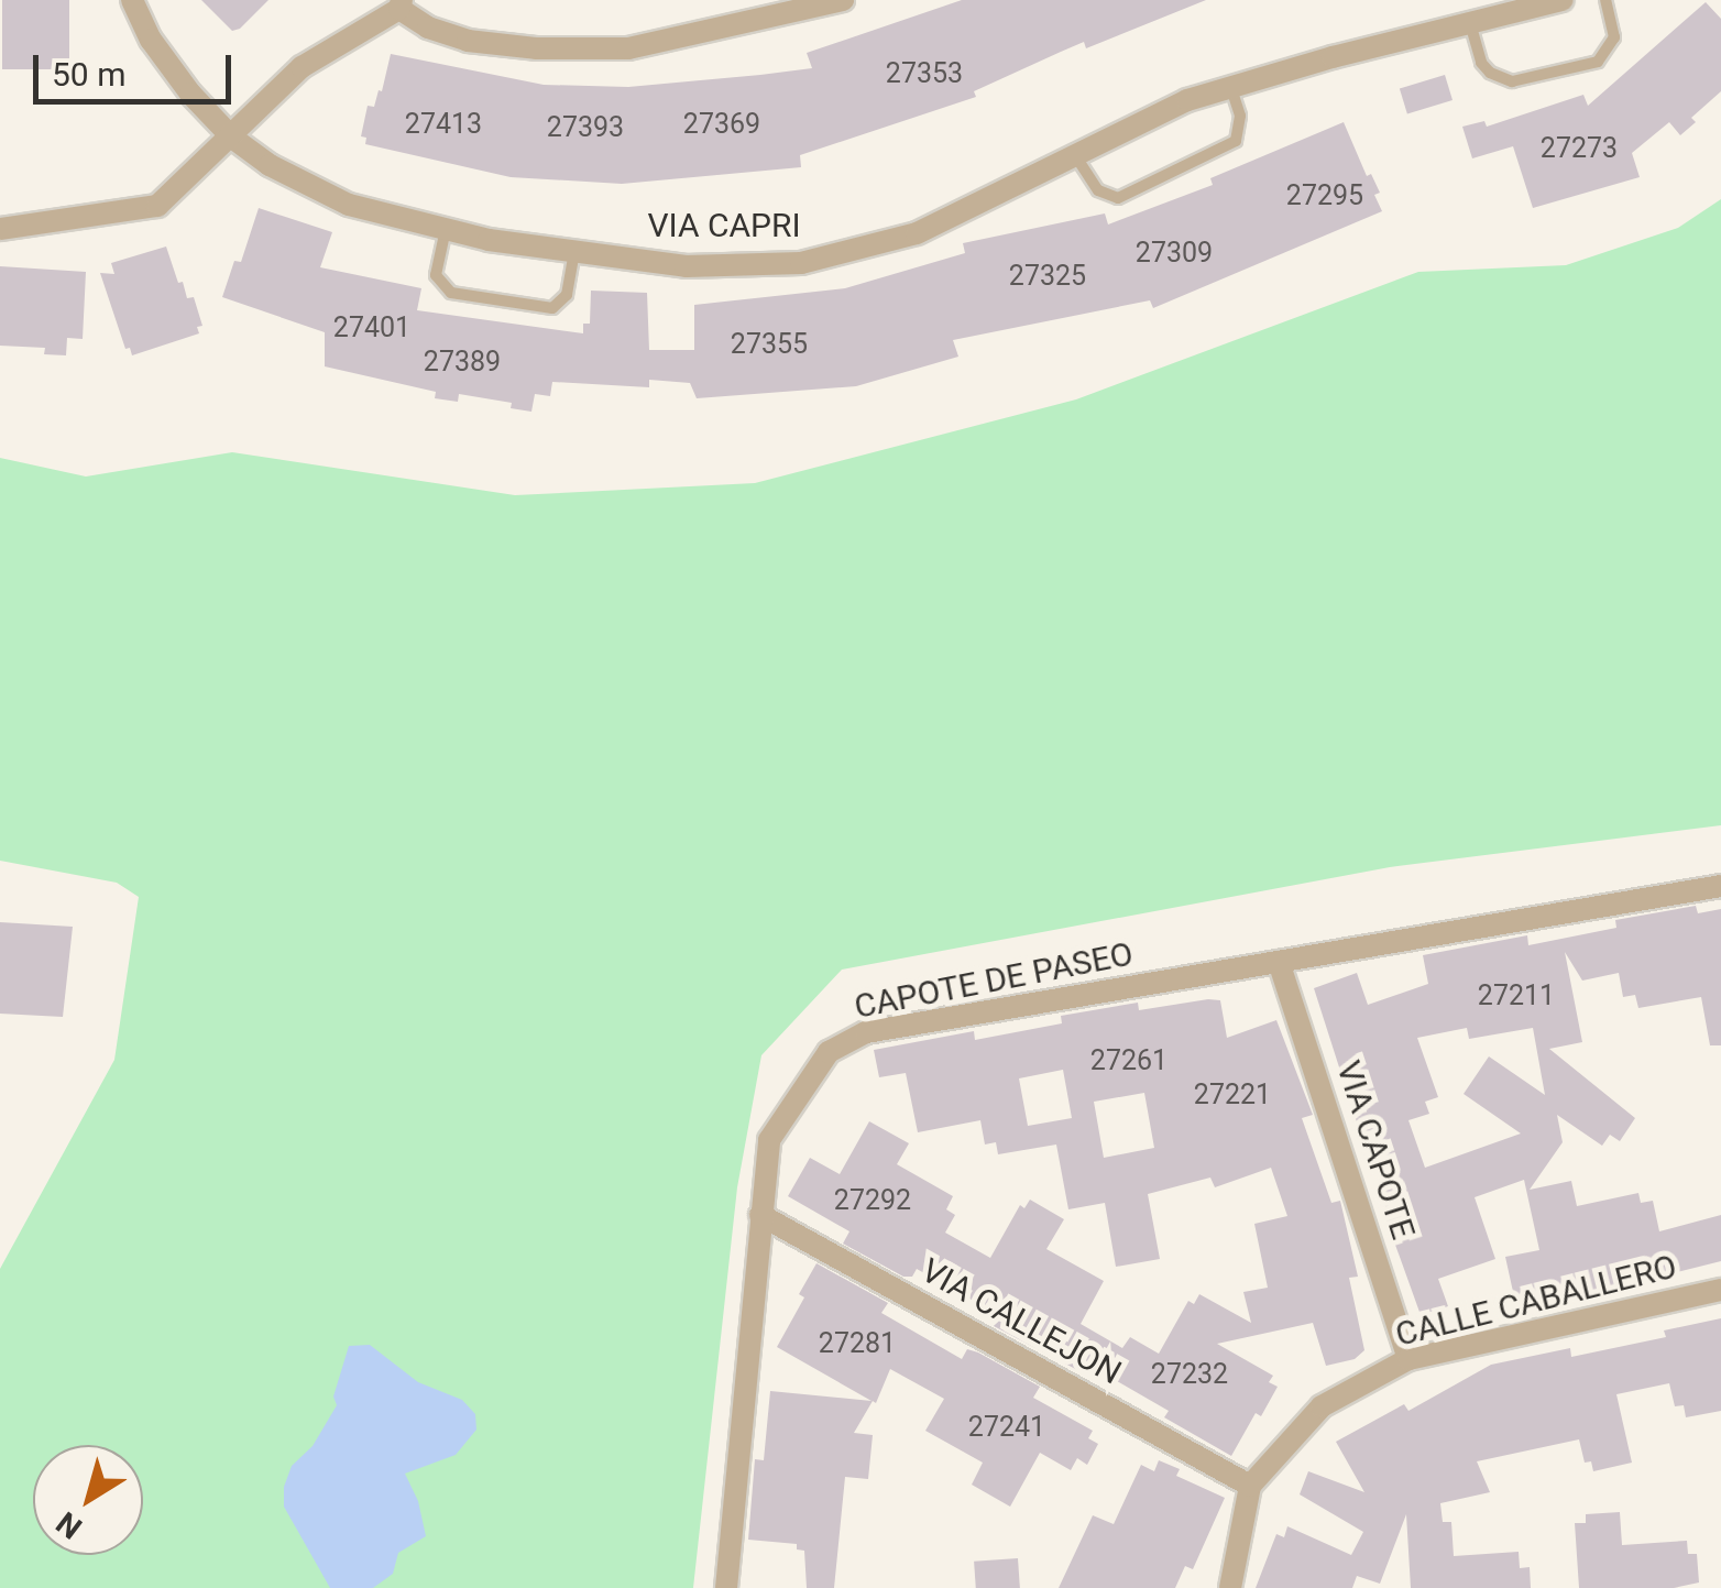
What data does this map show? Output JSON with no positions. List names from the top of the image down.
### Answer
{
  "streets": {
    "street": [
      "VIA CAPRI",
      "CAPOTE DE PASEO",
      "VIA CAPOTE",
      "CALLE CABALLERO",
      "VIA CALLEJON"
    ]
  },
  "crossings": [
    ["CAPOTE DE PASEO", "VIA CAPOTE"],
    ["CAPOTE DE PASEO", "VIA CALLEJON"],
    ["VIA CAPOTE", "CALLE CABALLERO"],
    ["CALLE CABALLERO", "VIA CALLEJON"]
  ],
  "house_numbers": [
    "27353",
    "27413",
    "27369",
    "27393",
    "27273",
    "27295",
    "27309",
    "27325",
    "27401",
    "27355",
    "27389",
    "27211",
    "27261",
    "27221",
    "27292",
    "27281",
    "27232",
    "27241"
  ],
  "scale_bar": "50 m",
  "north": "bottom left"
}
